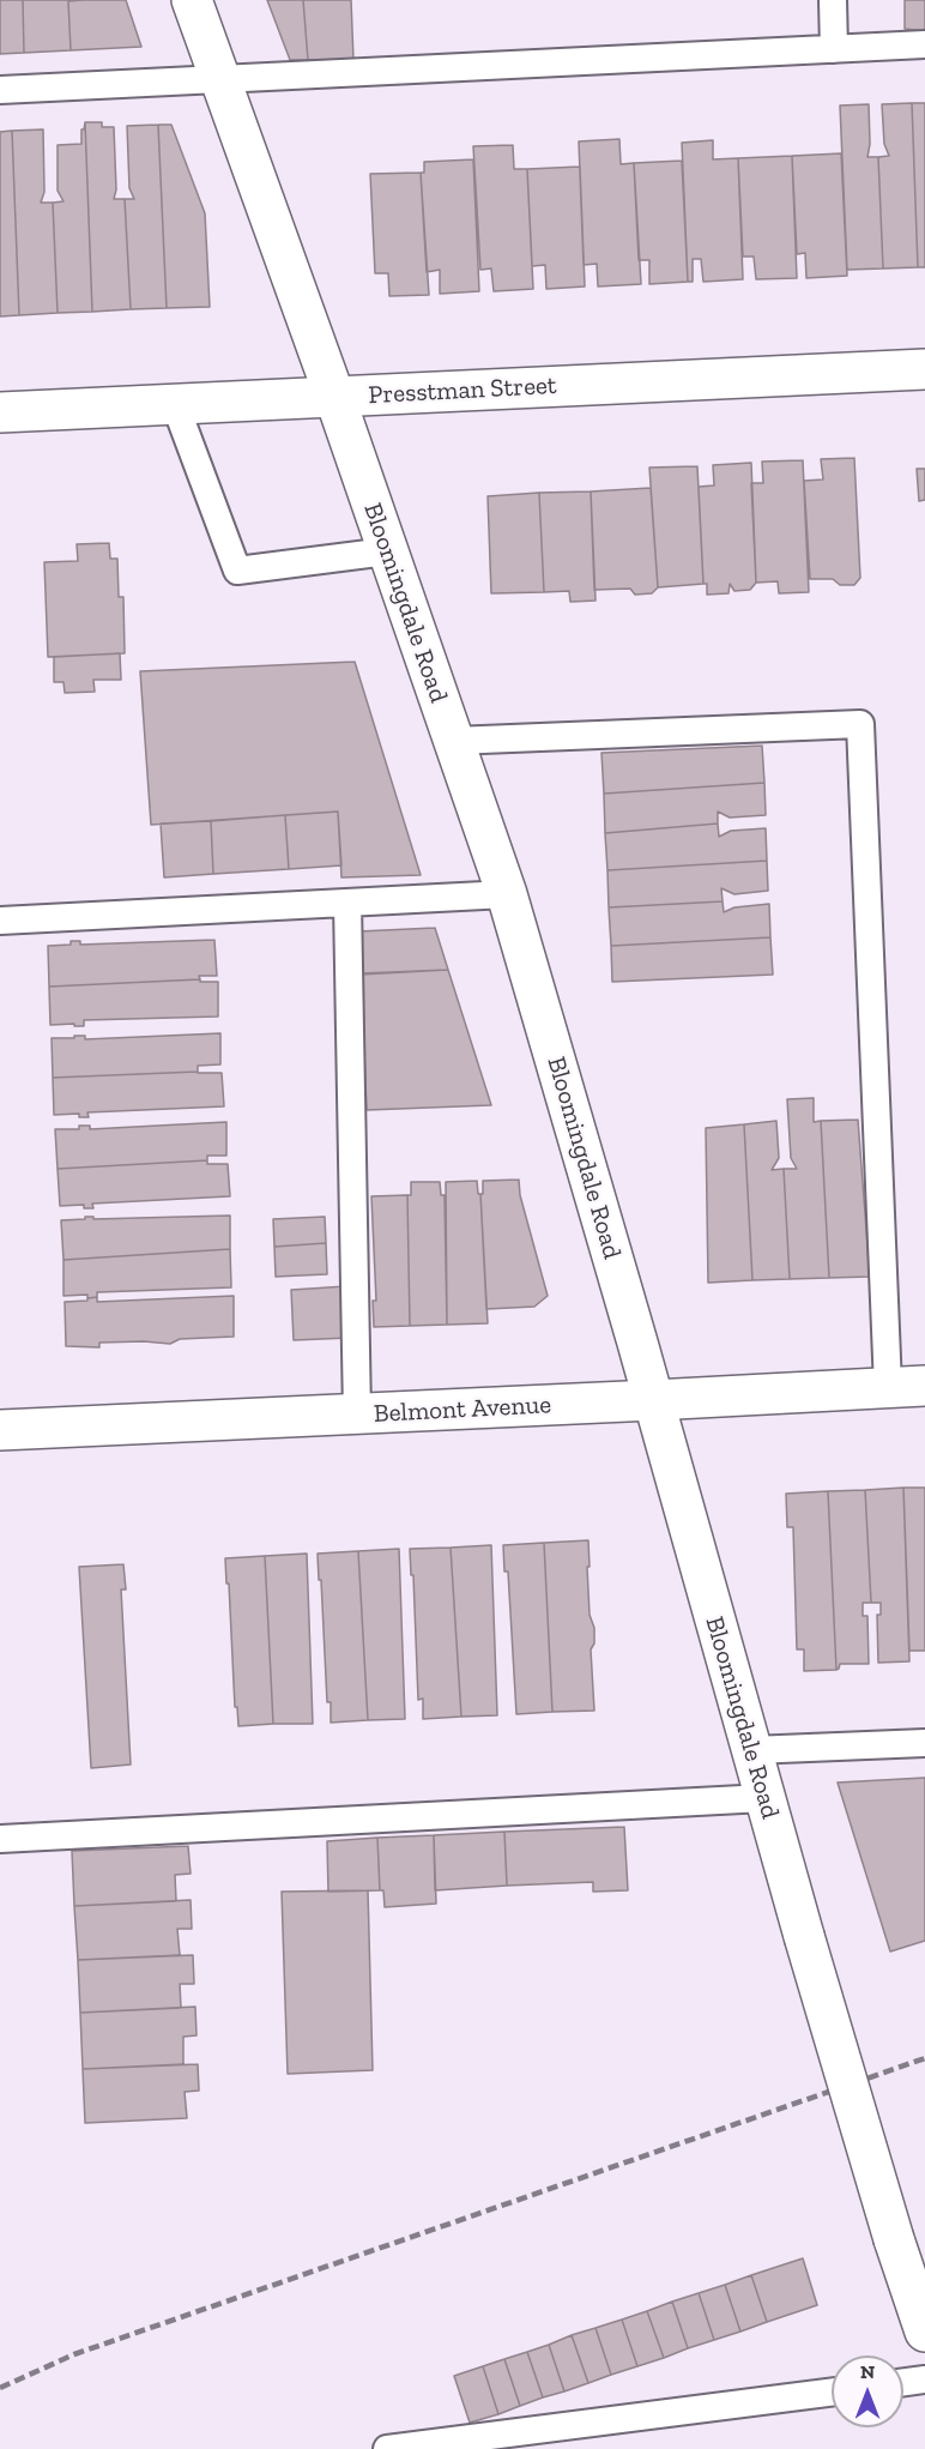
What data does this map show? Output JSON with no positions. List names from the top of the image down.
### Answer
{
  "streets": {
    "main road": ["Presstman Street", "Bloomingdale Road", "Belmont Avenue"]
  },
  "crossings": [
    ["Presstman Street", "Bloomingdale Road"],
    ["Bloomingdale Road", "Belmont Avenue"]
  ],
  "north": "top"
}
